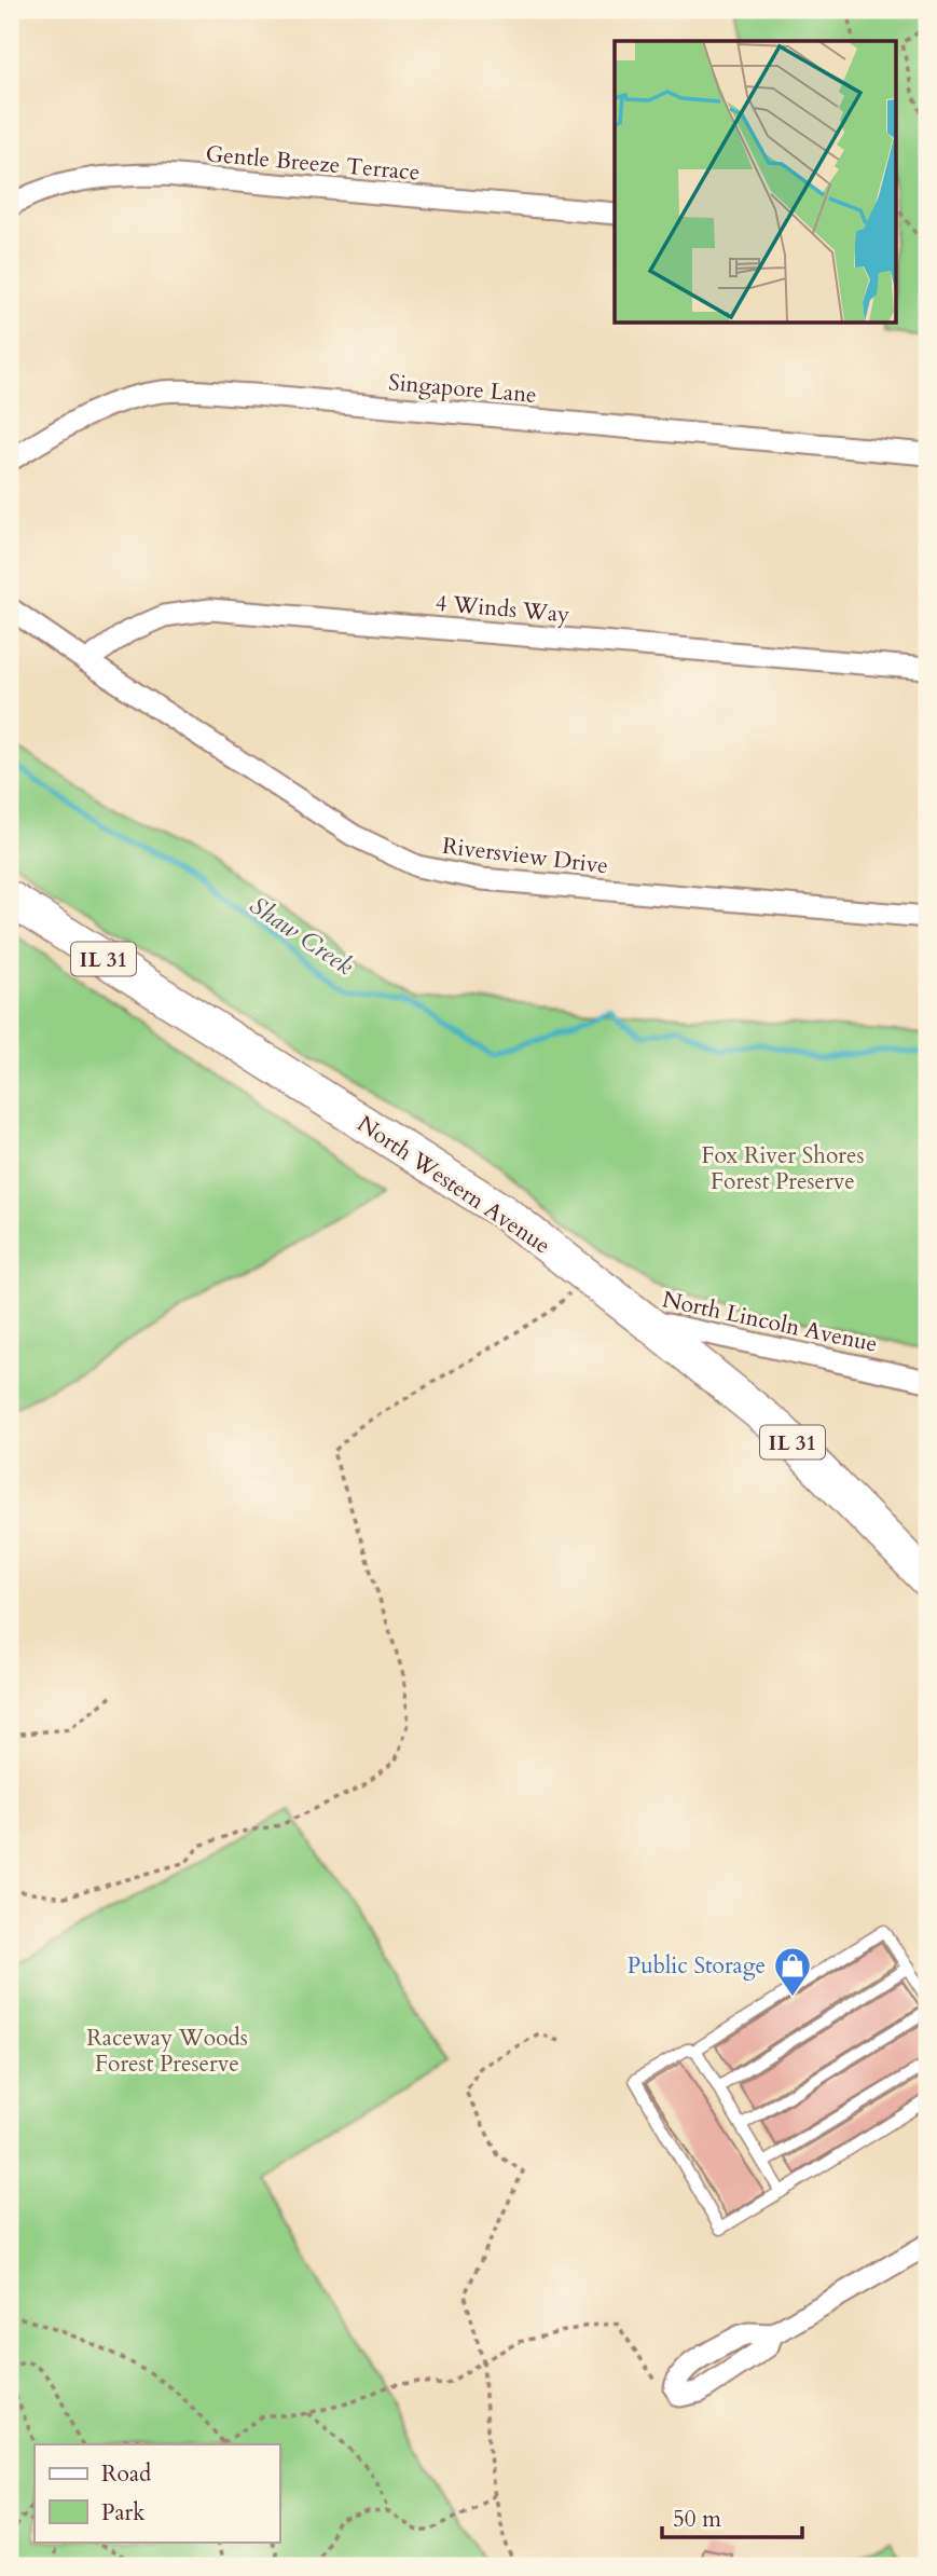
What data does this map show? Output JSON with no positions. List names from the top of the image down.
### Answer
{
  "streets": {
    "main road": ["IL 31", "North Western Avenue"],
    "street": [
      "Gentle Breeze Terrace",
      "Singapore Lane",
      "4 Winds Way",
      "Riversview Drive",
      "North Lincoln Avenue"
    ]
  },
  "crossings": [
    ["4 Winds Way", "Riversview Drive"],
    ["North Western Avenue", "North Lincoln Avenue"]
  ],
  "water": ["Shaw Creek"],
  "parks": ["Fox River Shores Forest Preserve", "Raceway Woods Forest Preserve"],
  "places": {
    "shop": ["Public Storage"]
  },
  "legend": ["Road", "Park"],
  "scale_bar": "50 m"
}
